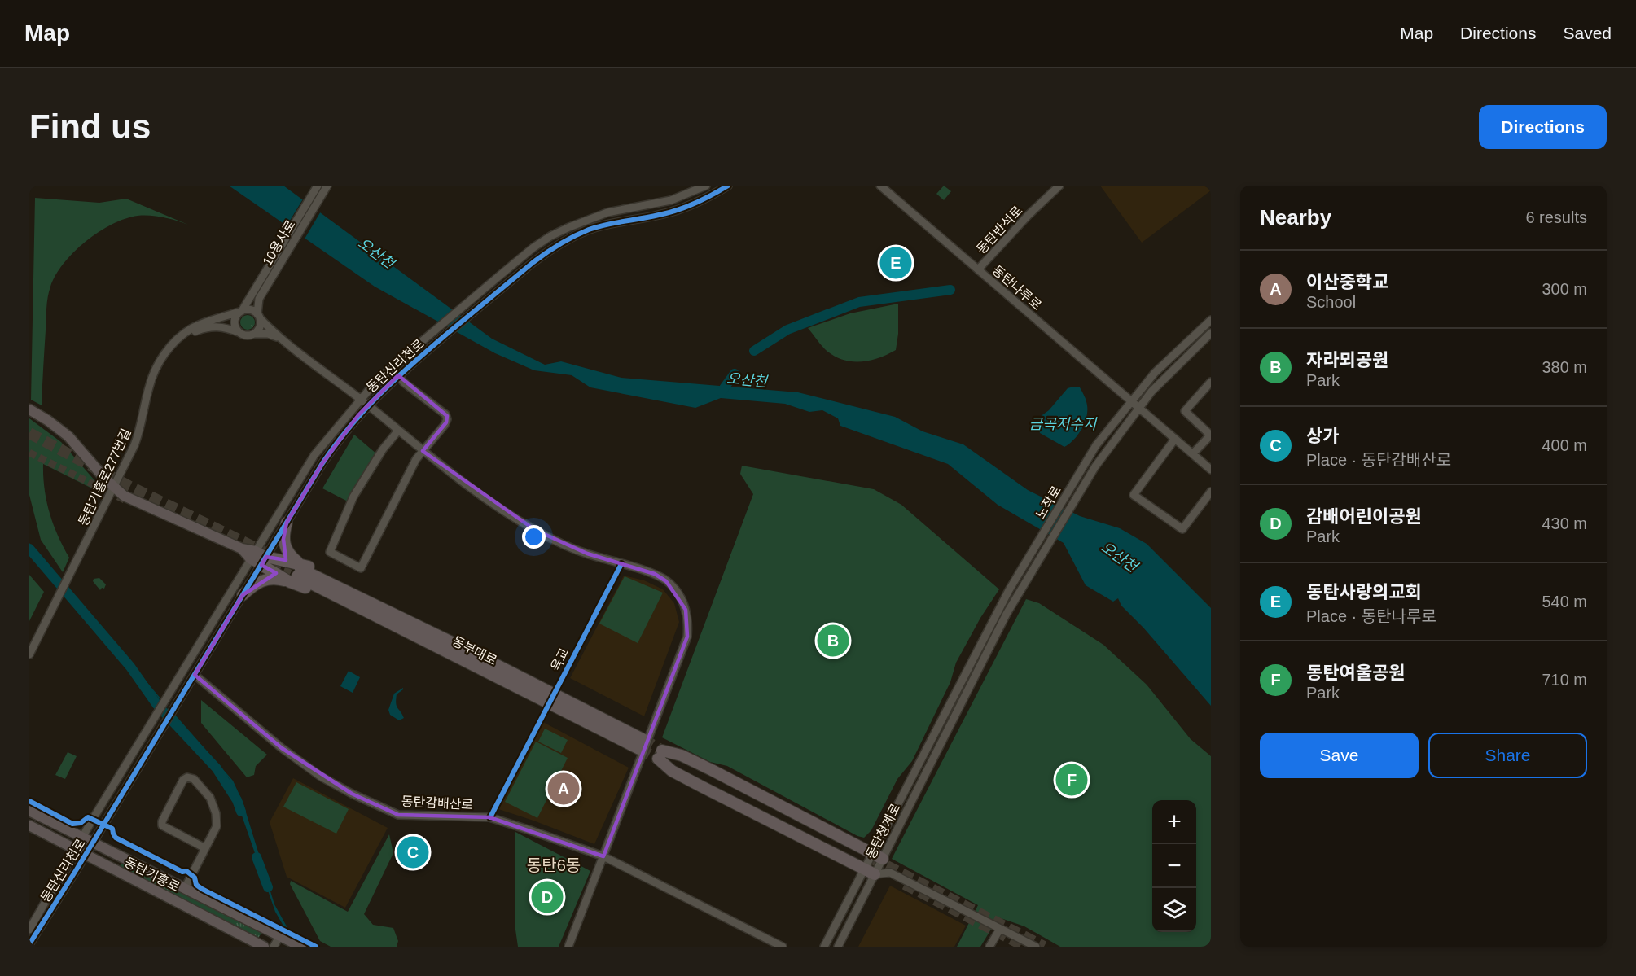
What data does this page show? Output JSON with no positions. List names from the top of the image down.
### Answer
{
  "streets": {
    "highway": ["동부대로"],
    "main road": ["동탄기흥로"],
    "street": [
      "동탄반석로",
      "10용사로",
      "동탄나루로",
      "동탄신리천로",
      "동탄기흥로277번길",
      "노작로",
      "동탄감배산로",
      "동탄청계로"
    ],
    "cycle path": ["육교"]
  },
  "crossings": [
    ["동탄반석로", "동탄나루로"],
    ["10용사로", "동탄기흥로277번길"],
    ["동탄나루로", "노작로"],
    ["동탄신리천로", "동탄기흥로277번길"],
    ["동탄신리천로", "동탄감배산로"],
    ["동탄신리천로", "동탄기흥로"],
    ["동탄기흥로277번길", "동탄감배산로"],
    ["노작로", "동탄청계로"]
  ],
  "districts": ["동탄6동"],
  "water": ["오산천", "금곡저수지"],
  "page": {
    "header": "Map",
    "nav": ["Map", "Directions", "Saved"],
    "buttons": [
      "Directions",
      ["Save", "Share"]
    ],
    "title": "Find us",
    "heading": ["Nearby", "6 results"],
    "pins": [
      "E",
      "B",
      "F",
      "A",
      "C",
      "D"
    ],
    "list": [
      {
        "mark": "A",
        "name": "이산중학교",
        "note": "School",
        "value": "300 m"
      },
      {
        "mark": "B",
        "name": "자라뫼공원",
        "note": "Park",
        "value": "380 m"
      },
      {
        "mark": "C",
        "name": "상가",
        "note": "Place · 동탄감배산로",
        "value": "400 m"
      },
      {
        "mark": "D",
        "name": "감배어린이공원",
        "note": "Park",
        "value": "430 m"
      },
      {
        "mark": "E",
        "name": "동탄사랑의교회",
        "note": "Place · 동탄나루로",
        "value": "540 m"
      },
      {
        "mark": "F",
        "name": "동탄여울공원",
        "note": "Park",
        "value": "710 m"
      }
    ],
    "map_buttons": ["+", "−"]
  }
}
